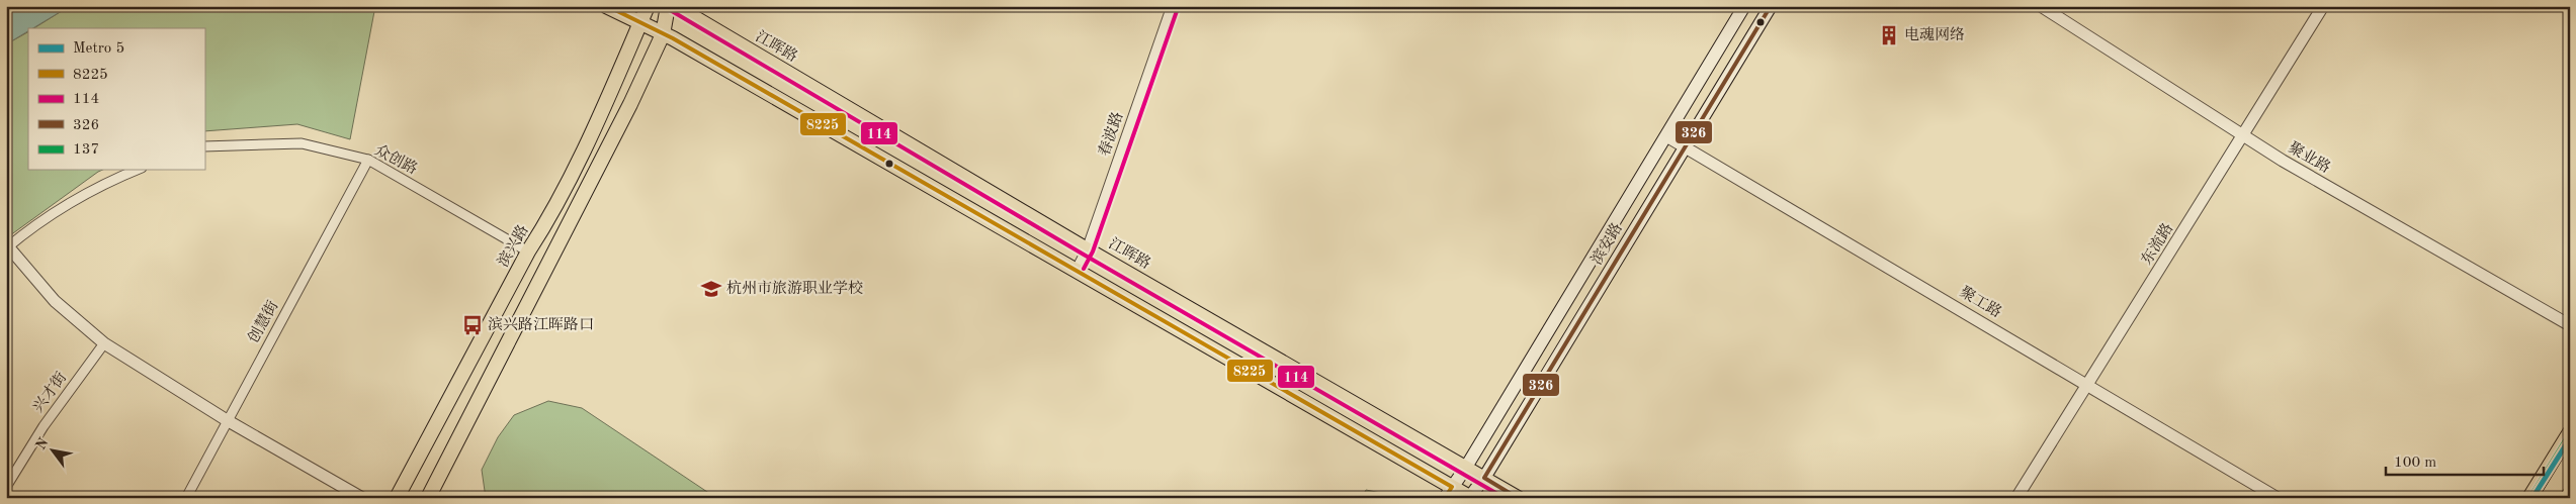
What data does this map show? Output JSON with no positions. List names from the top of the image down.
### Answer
{
  "streets": {
    "main road": ["江晖路", "滨安路", "滨兴路"],
    "street": [
      "春波路",
      "聚业路",
      "众创路",
      "东流路",
      "聚工路",
      "创慧街",
      "兴才街"
    ]
  },
  "crossings": [
    ["江晖路", "春波路"],
    ["江晖路", "滨安路"],
    ["聚业路", "东流路"],
    ["众创路", "滨兴路"],
    ["众创路", "创慧街"],
    ["滨安路", "聚工路"],
    ["东流路", "聚工路"]
  ],
  "places": {
    "building": ["电魂网络"],
    "school or university": ["杭州市旅游职业学校"],
    "bus stop": ["滨兴路江晖路口"]
  },
  "lines": [
    "transit line 8225",
    "transit line 326",
    "transit line 114",
    "transit line 137",
    "metro line 5"
  ],
  "legend": [
    "Metro 5",
    "8225",
    "114",
    "326",
    "137"
  ],
  "scale_bar": "100 m",
  "north": "top left"
}
